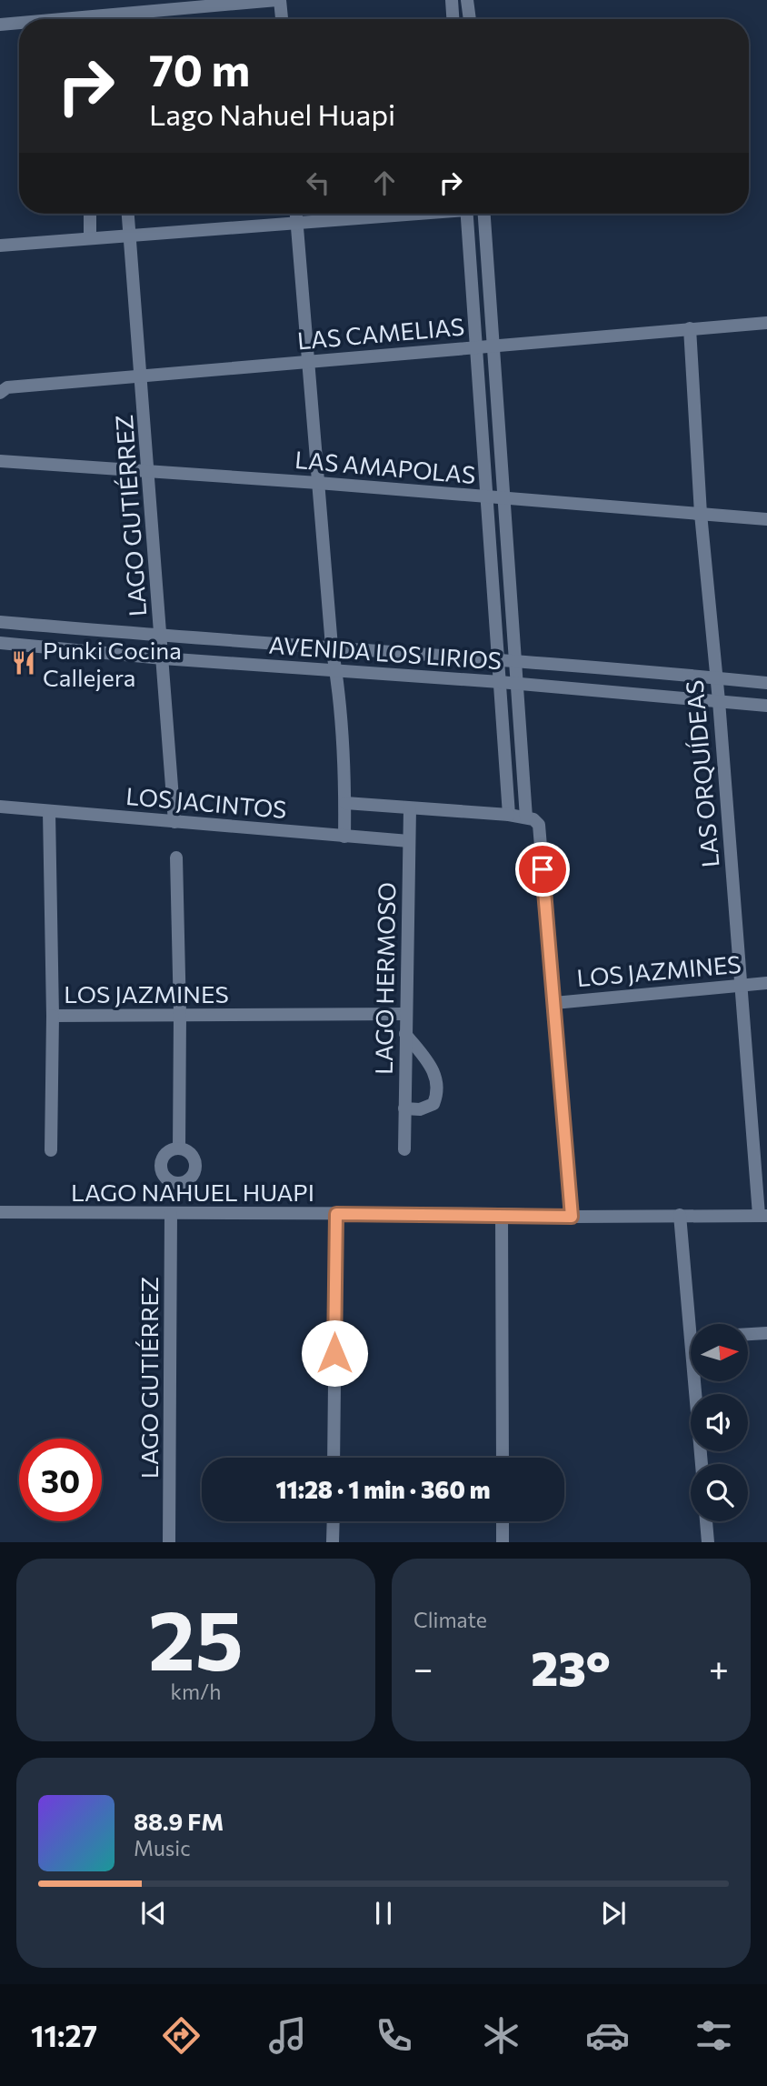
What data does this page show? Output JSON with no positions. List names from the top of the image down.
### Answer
{
  "streets": {
    "street": [
      "LAS CAMELIAS",
      "LAS AMAPOLAS",
      "LAGO GUTIÉRREZ",
      "AVENIDA LOS LIRIOS",
      "LAS ORQUÍDEAS",
      "LOS JACINTOS",
      "LOS JAZMINES",
      "LAGO HERMOSO",
      "LAGO NAHUEL HUAPI"
    ]
  },
  "crossings": [
    ["LAS CAMELIAS", "LAGO GUTIÉRREZ"],
    ["LAS CAMELIAS", "LAS ORQUÍDEAS"],
    ["LAS AMAPOLAS", "LAGO GUTIÉRREZ"],
    ["LAS AMAPOLAS", "LAS ORQUÍDEAS"],
    ["LAGO GUTIÉRREZ", "AVENIDA LOS LIRIOS"],
    ["LAGO GUTIÉRREZ", "LOS JACINTOS"],
    ["LAGO GUTIÉRREZ", "LAGO NAHUEL HUAPI"],
    ["AVENIDA LOS LIRIOS", "LAS ORQUÍDEAS"],
    ["LAS ORQUÍDEAS", "LOS JAZMINES"],
    ["LAS ORQUÍDEAS", "LAGO NAHUEL HUAPI"],
    ["LOS JACINTOS", "LOS JAZMINES"],
    ["LOS JACINTOS", "LAGO HERMOSO"],
    ["LOS JAZMINES", "LAGO HERMOSO"]
  ],
  "places": {
    "restaurant": ["Punki Cocina Callejera"]
  },
  "north": "right",
  "page": {
    "turn": ["70 m", "Lago Nahuel Huapi"],
    "limit": "30",
    "trip": "11:28 · 1 min · 360 m",
    "tile": [
      ["25", "km/h"],
      "Climate"
    ],
    "heat": ["−", "23°", "+"],
    "song": ["88.9 FM", "Music"],
    "tabs": "11:27"
  }
}
